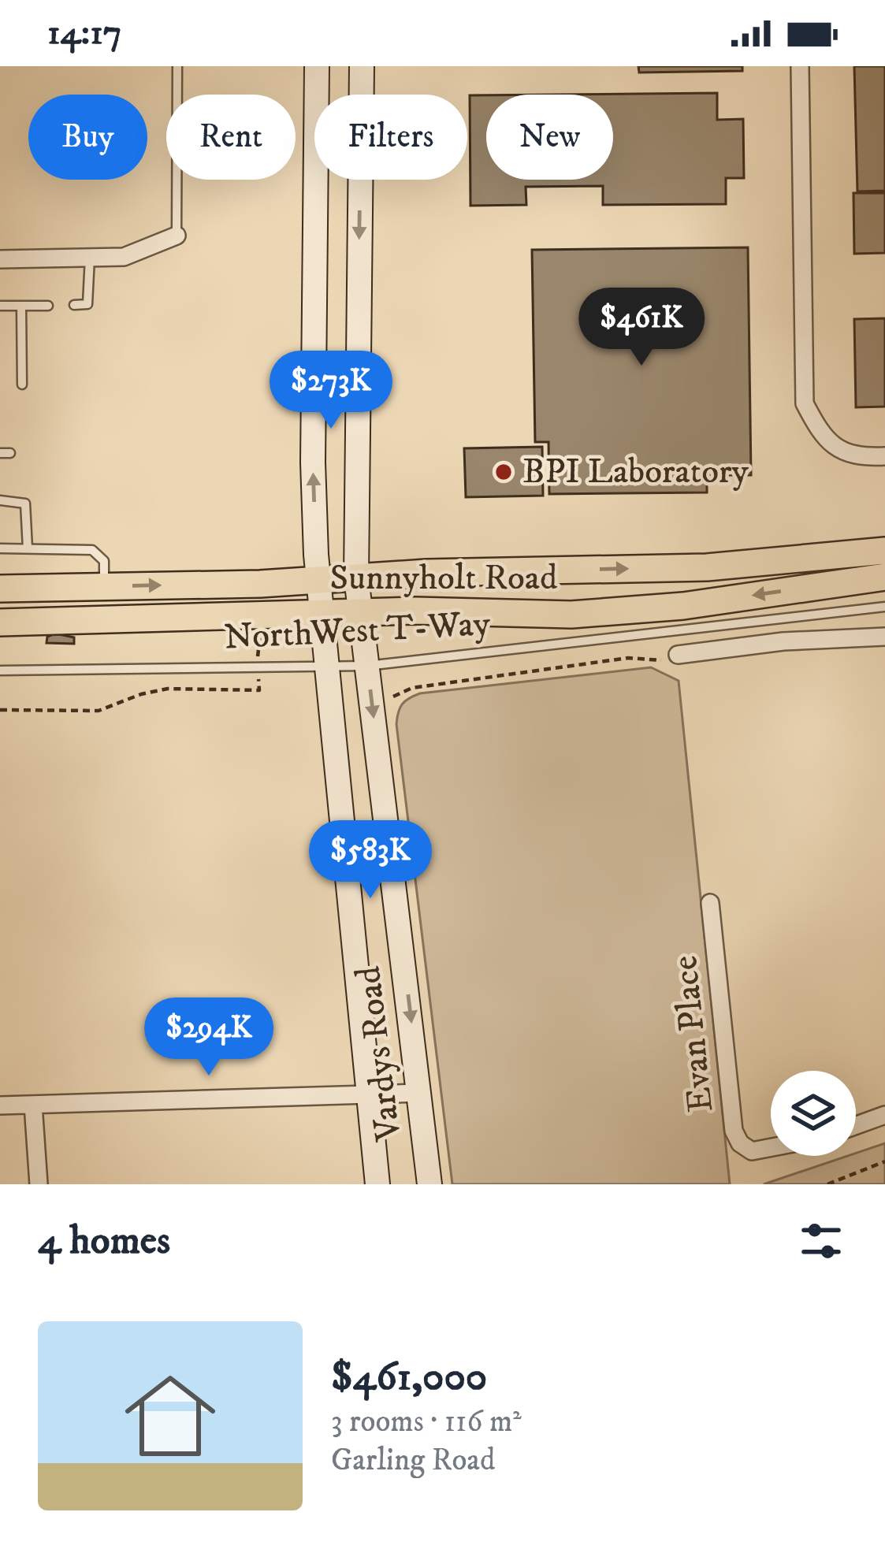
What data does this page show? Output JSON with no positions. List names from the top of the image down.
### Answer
{
  "streets": {
    "main road": ["Sunnyholt Road", "Vardys Road"],
    "street": ["Evan Place"],
    "lane": ["NorthWest T-Way"]
  },
  "crossings": [
    ["Sunnyholt Road", "Vardys Road"],
    ["NorthWest T-Way", "Vardys Road"]
  ],
  "places": ["BPI Laboratory"],
  "page": {
    "status": "14:17",
    "chip": [
      "Buy",
      "Rent",
      "Filters",
      "New"
    ],
    "price": [
      "$461K",
      "$273K",
      "$583K",
      "$294K"
    ],
    "heading": "4 homes",
    "list": [
      {
        "name": "$461,000",
        "note": "3 rooms · 116 m² · Garling Road"
      }
    ]
  }
}
